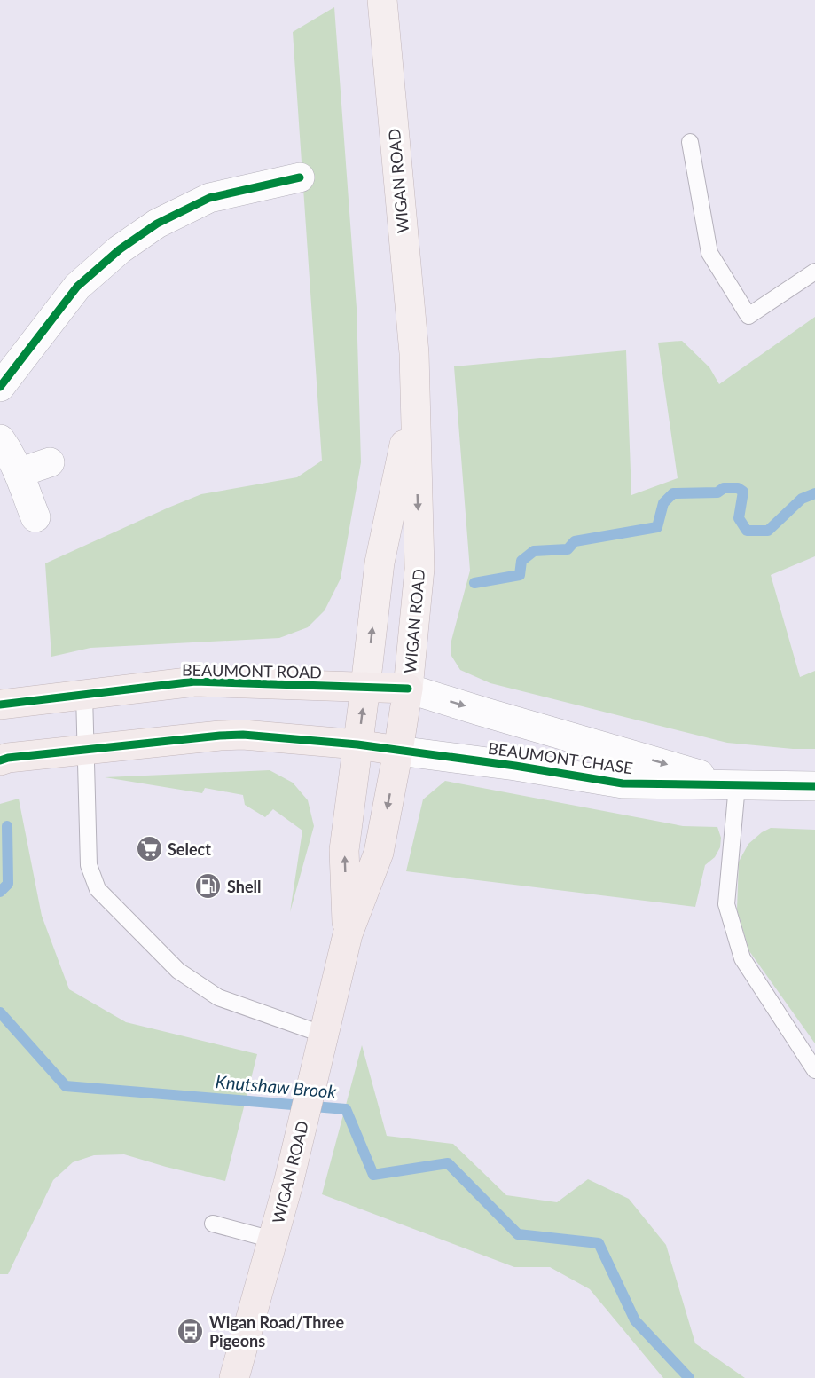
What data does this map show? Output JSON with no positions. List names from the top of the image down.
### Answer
{
  "streets": {
    "highway": ["WIGAN ROAD", "BEAUMONT ROAD"],
    "street": ["BEAUMONT CHASE"]
  },
  "crossings": [
    ["WIGAN ROAD", "BEAUMONT ROAD"],
    ["WIGAN ROAD", "BEAUMONT CHASE"],
    ["BEAUMONT ROAD", "BEAUMONT CHASE"]
  ],
  "water": ["Knutshaw Brook"],
  "places": {
    "supermarket": ["Select"],
    "fuel station": ["Shell"],
    "bus stop": ["Wigan Road/Three Pigeons"]
  }
}
